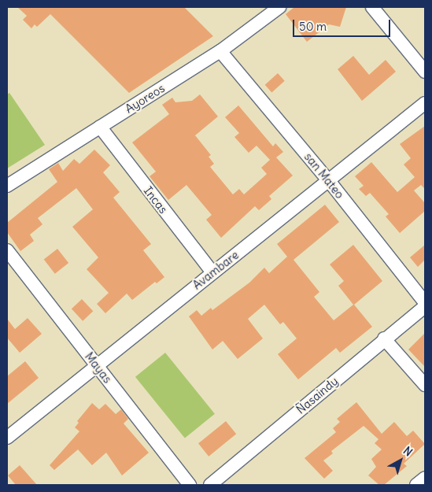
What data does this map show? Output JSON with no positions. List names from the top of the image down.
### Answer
{
  "streets": {
    "street": [
      "Ayoreos",
      "san Mateo",
      "Incas",
      "Avambare",
      "Mayas",
      "Ñasaindy"
    ]
  },
  "crossings": [
    ["Ayoreos", "san Mateo"],
    ["Ayoreos", "Incas"],
    ["san Mateo", "Avambare"],
    ["Incas", "Avambare"],
    ["Avambare", "Mayas"]
  ],
  "scale_bar": "50 m",
  "north": "top right"
}
